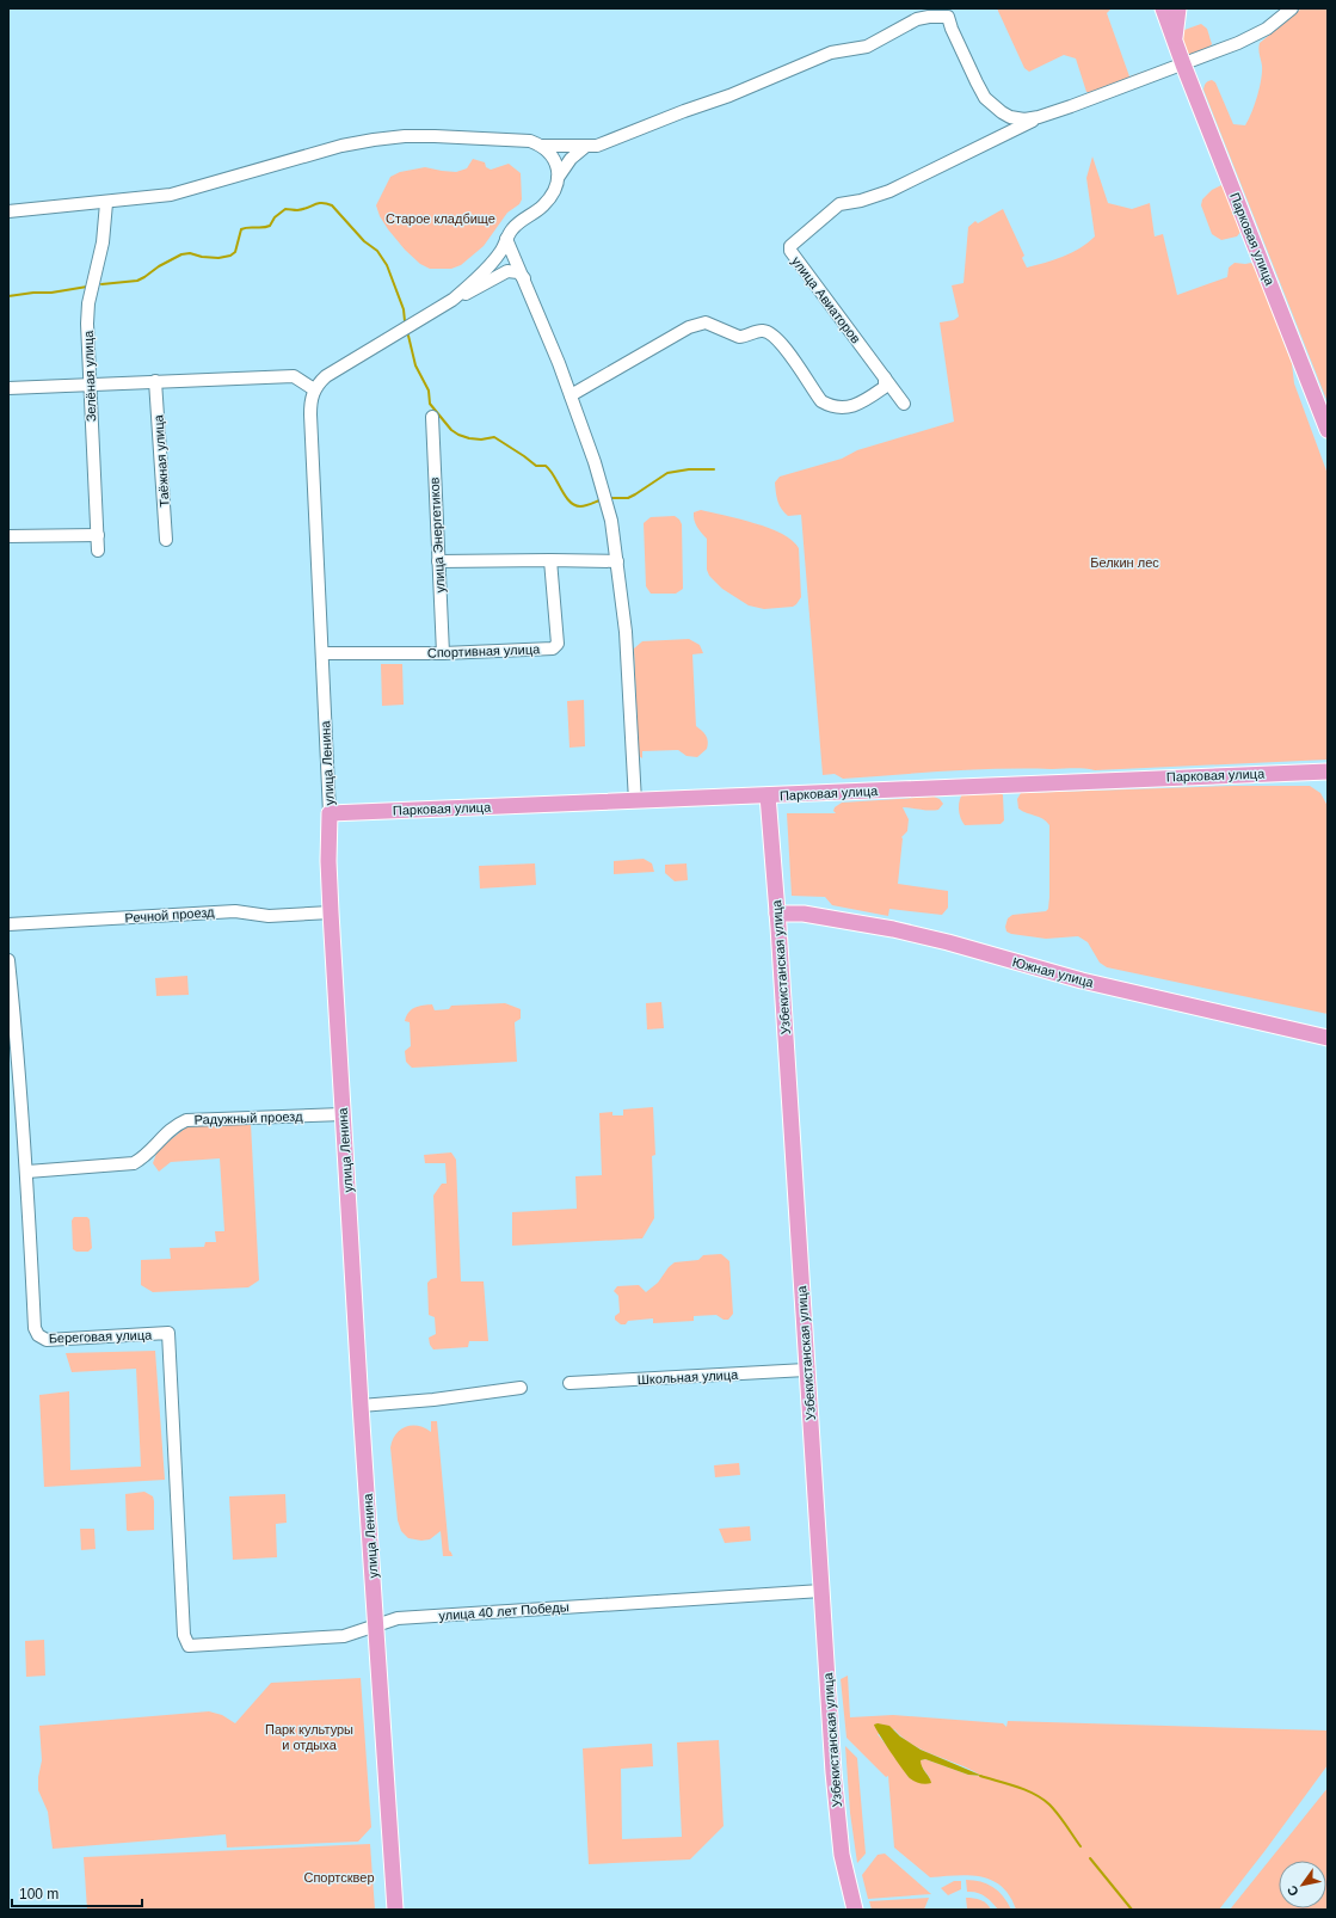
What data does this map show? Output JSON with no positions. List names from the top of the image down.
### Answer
{
  "streets": {
    "main road": [
      "Парковая улица",
      "улица Ленина",
      "Узбекистанская улица",
      "Южная улица"
    ],
    "street": [
      "улица Авиаторов",
      "Зелёная улица",
      "Таёжная улица",
      "улица Энергетиков",
      "Спортивная улица",
      "Речной проезд",
      "Радужный проезд",
      "Береговая улица",
      "Школьная улица",
      "улица 40 лет Победы"
    ]
  },
  "crossings": [
    ["Парковая улица", "улица Ленина"],
    ["Парковая улица", "Узбекистанская улица"],
    ["улица Энергетиков", "Спортивная улица"],
    ["Спортивная улица", "улица Ленина"],
    ["улица Ленина", "Речной проезд"],
    ["улица Ленина", "Радужный проезд"],
    ["улица Ленина", "улица 40 лет Победы"],
    ["Узбекистанская улица", "Южная улица"],
    ["Узбекистанская улица", "Школьная улица"],
    ["Узбекистанская улица", "улица 40 лет Победы"],
    ["Радужный проезд", "Береговая улица"],
    ["Береговая улица", "улица 40 лет Победы"]
  ],
  "parks": [
    "Старое кладбище",
    "Белкин лес",
    "Парк культуры и отдыха",
    "Спортсквер"
  ],
  "scale_bar": "100 m",
  "north": "bottom left"
}
